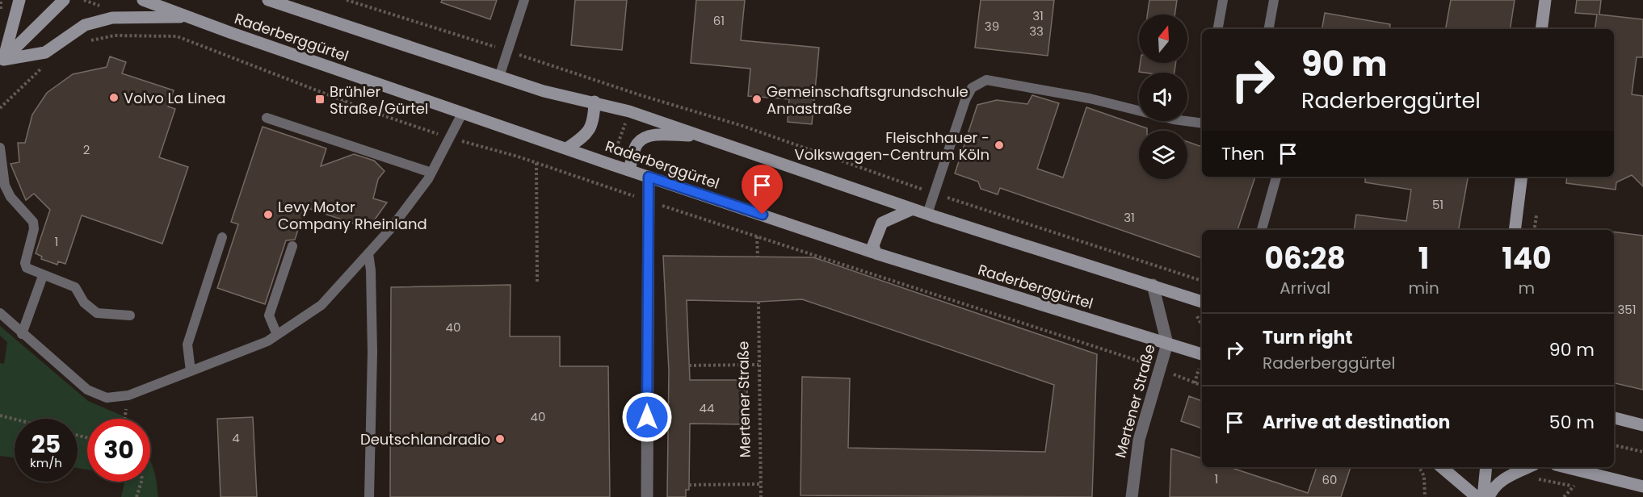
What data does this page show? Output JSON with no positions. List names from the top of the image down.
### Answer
{
  "streets": {
    "main road": ["Raderberggürtel"],
    "street": ["Mertener Straße"]
  },
  "crossings": [
    ["Raderberggürtel", "Mertener Straße"]
  ],
  "places": {
    "other": [
      "Volvo La Linea",
      "Gemeinschaftsgrundschule Annastraße",
      "Fleischhauer - Volkswagen-Centrum Köln",
      "Levy Motor Company Rheinland",
      "Deutschlandradio"
    ],
    "transit": ["Brühler Straße/Gürtel"]
  },
  "house_numbers": [
    "31",
    "61",
    "39",
    "33",
    "2",
    "51",
    "31",
    "1",
    "351",
    "40",
    "44",
    "40",
    "4",
    "1",
    "60"
  ],
  "north": "top",
  "page": {
    "turn": ["90 m", "Raderberggürtel"],
    "then": "Then",
    "eta": [
      "06:28",
      "Arrival",
      "1",
      "min",
      "140",
      "m"
    ],
    "list": [
      {
        "name": "Turn right",
        "note": "Raderberggürtel",
        "value": "90 m"
      },
      {
        "name": "Arrive at destination",
        "value": "50 m"
      }
    ],
    "speed": "25 km/h",
    "limit": "30"
  }
}
